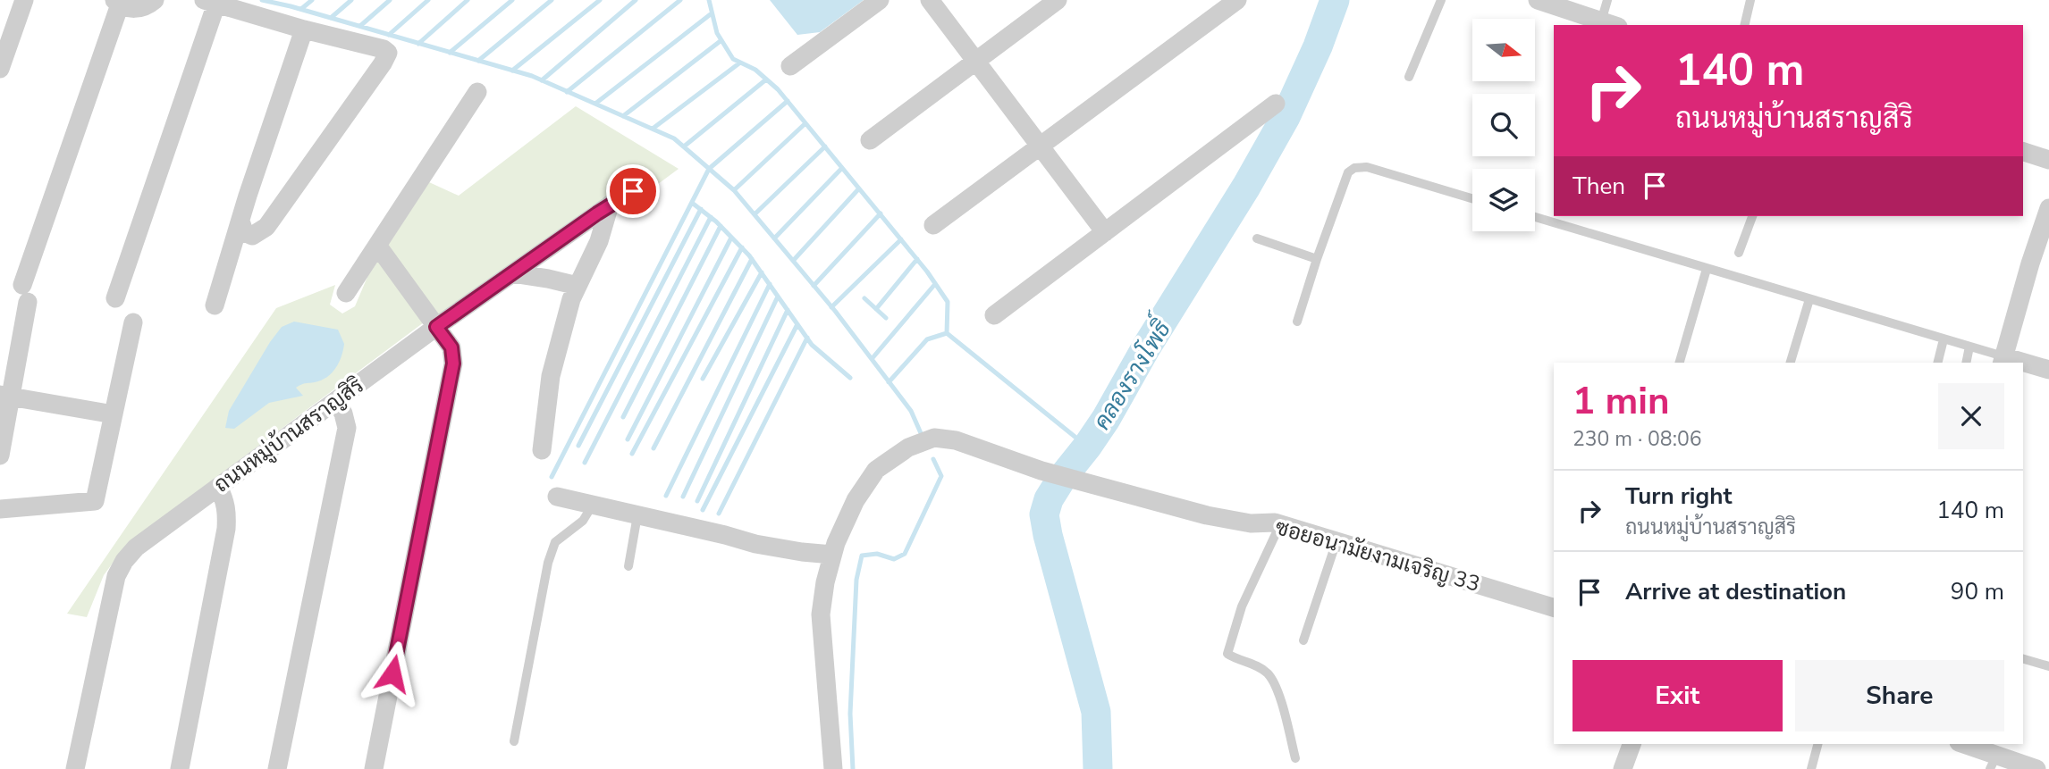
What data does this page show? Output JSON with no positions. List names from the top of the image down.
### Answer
{
  "streets": {
    "street": ["ถนนหมู่บ้านสราญสิริ", "ซอยอนามัยงามเจริญ 33"]
  },
  "water": ["คลองรางโพธิ์"],
  "north": "right",
  "page": {
    "turn": ["140 m", "ถนนหมู่บ้านสราญสิริ"],
    "then": "Then",
    "heading": ["1 min", "230 m · 08:06"],
    "list": [
      {
        "name": "Turn right",
        "note": "ถนนหมู่บ้านสราญสิริ",
        "value": "140 m"
      },
      {
        "name": "Arrive at destination",
        "value": "90 m"
      }
    ],
    "buttons": ["Exit", "Share"]
  }
}
